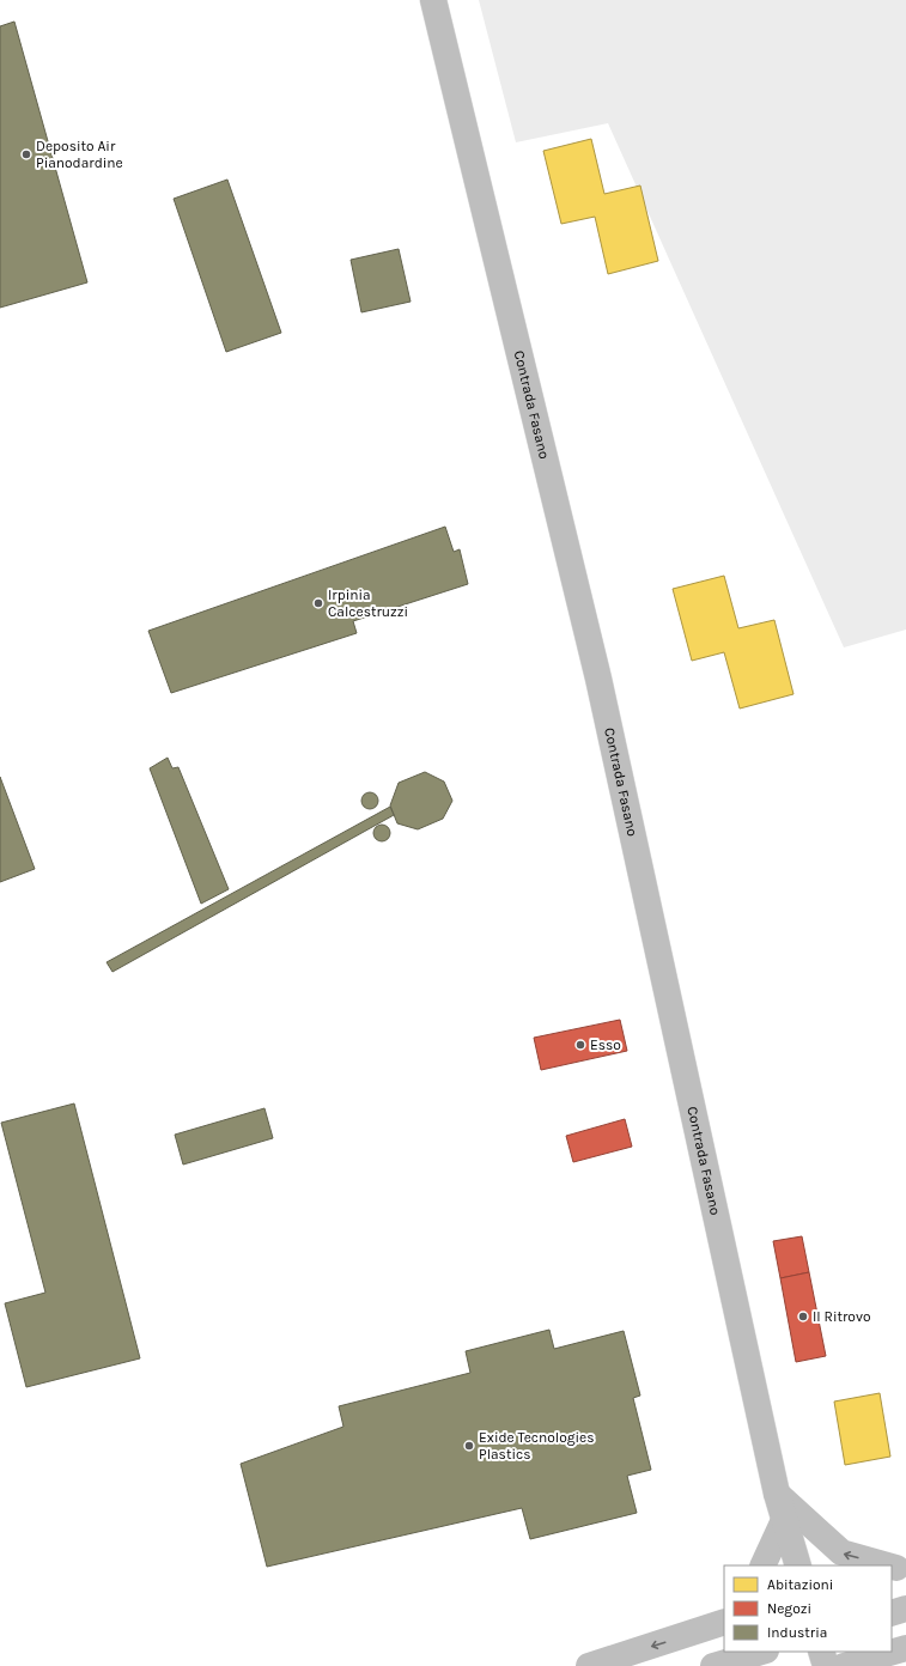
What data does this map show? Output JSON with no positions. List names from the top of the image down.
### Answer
{
  "streets": {
    "main road": ["Contrada Fasano"]
  },
  "places": [
    "Deposito Air Pianodardine",
    "Irpinia Calcestruzzi",
    "Esso",
    "Il Ritrovo",
    "Exide Tecnologies Plastics"
  ],
  "legend": ["Abitazioni", "Negozi", "Industria"]
}
